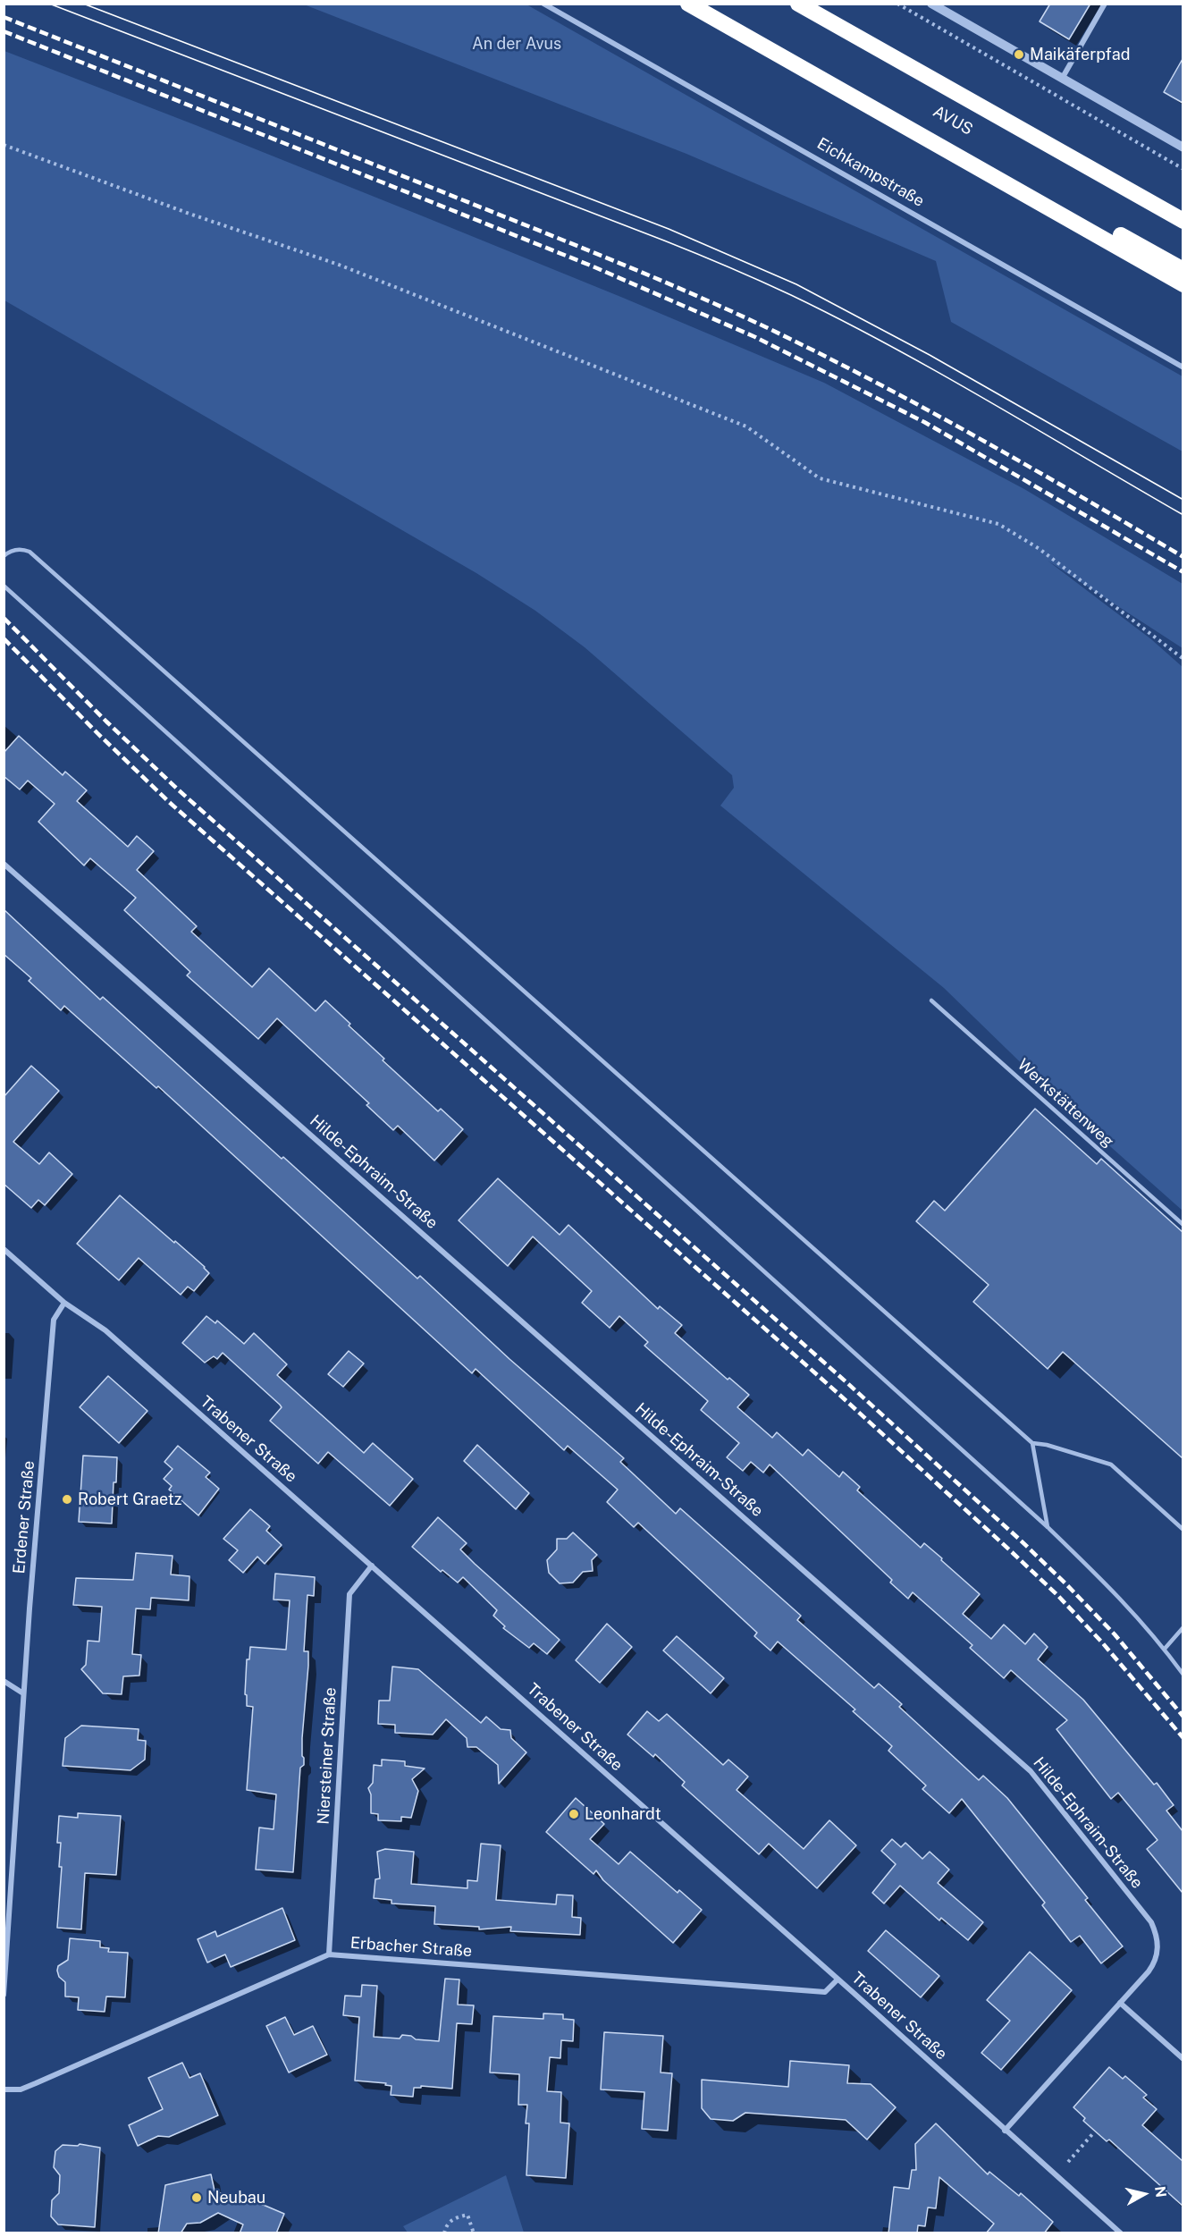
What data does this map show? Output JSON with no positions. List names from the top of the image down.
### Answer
{
  "streets": {
    "highway": ["AVUS"],
    "street": [
      "Eichkampstraße",
      "Hilde-Ephraim-Straße",
      "Trabener Straße",
      "Erdener Straße",
      "Niersteiner Straße",
      "Erbacher Straße"
    ],
    "lane": ["Werkstättenweg"]
  },
  "crossings": [
    ["Hilde-Ephraim-Straße", "Trabener Straße"],
    ["Trabener Straße", "Erdener Straße"],
    ["Trabener Straße", "Niersteiner Straße"],
    ["Trabener Straße", "Erbacher Straße"],
    ["Niersteiner Straße", "Erbacher Straße"]
  ],
  "parks": ["An der Avus"],
  "places": [
    "Maikäferpfad",
    "Robert Graetz",
    "Leonhardt",
    "Neubau"
  ],
  "north": "right"
}
